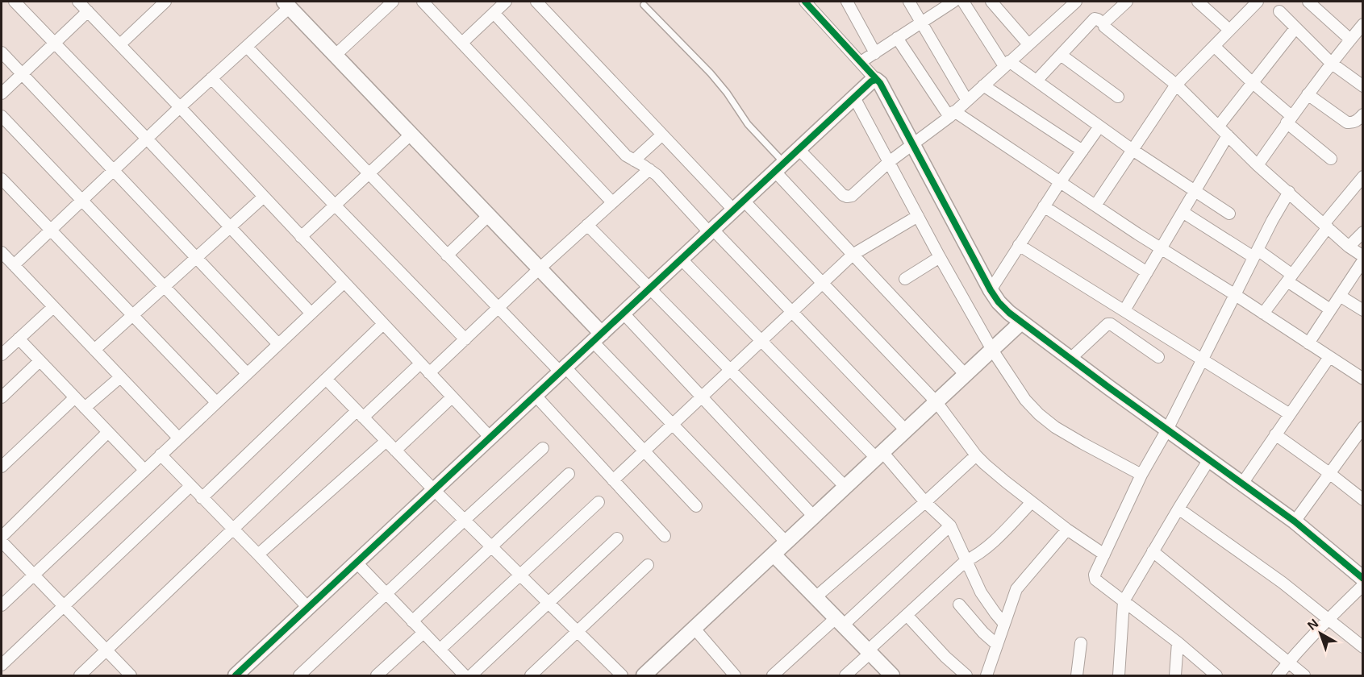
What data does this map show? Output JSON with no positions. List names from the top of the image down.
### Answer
{
  "north": "top left"
}
